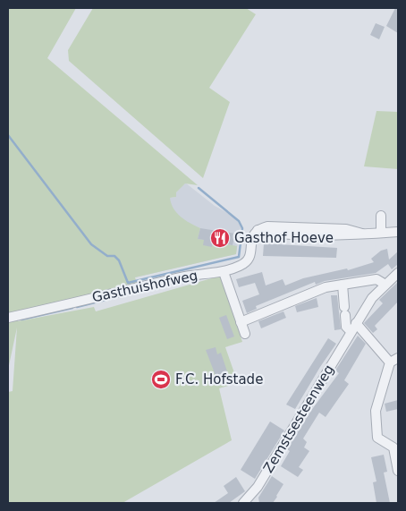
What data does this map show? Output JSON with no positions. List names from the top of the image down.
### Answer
{
  "streets": {
    "street": ["Gasthuishofweg", "Zemstsesteenweg"]
  },
  "places": {
    "restaurant": ["Gasthof Hoeve"],
    "sports": ["F.C. Hofstade"]
  }
}
